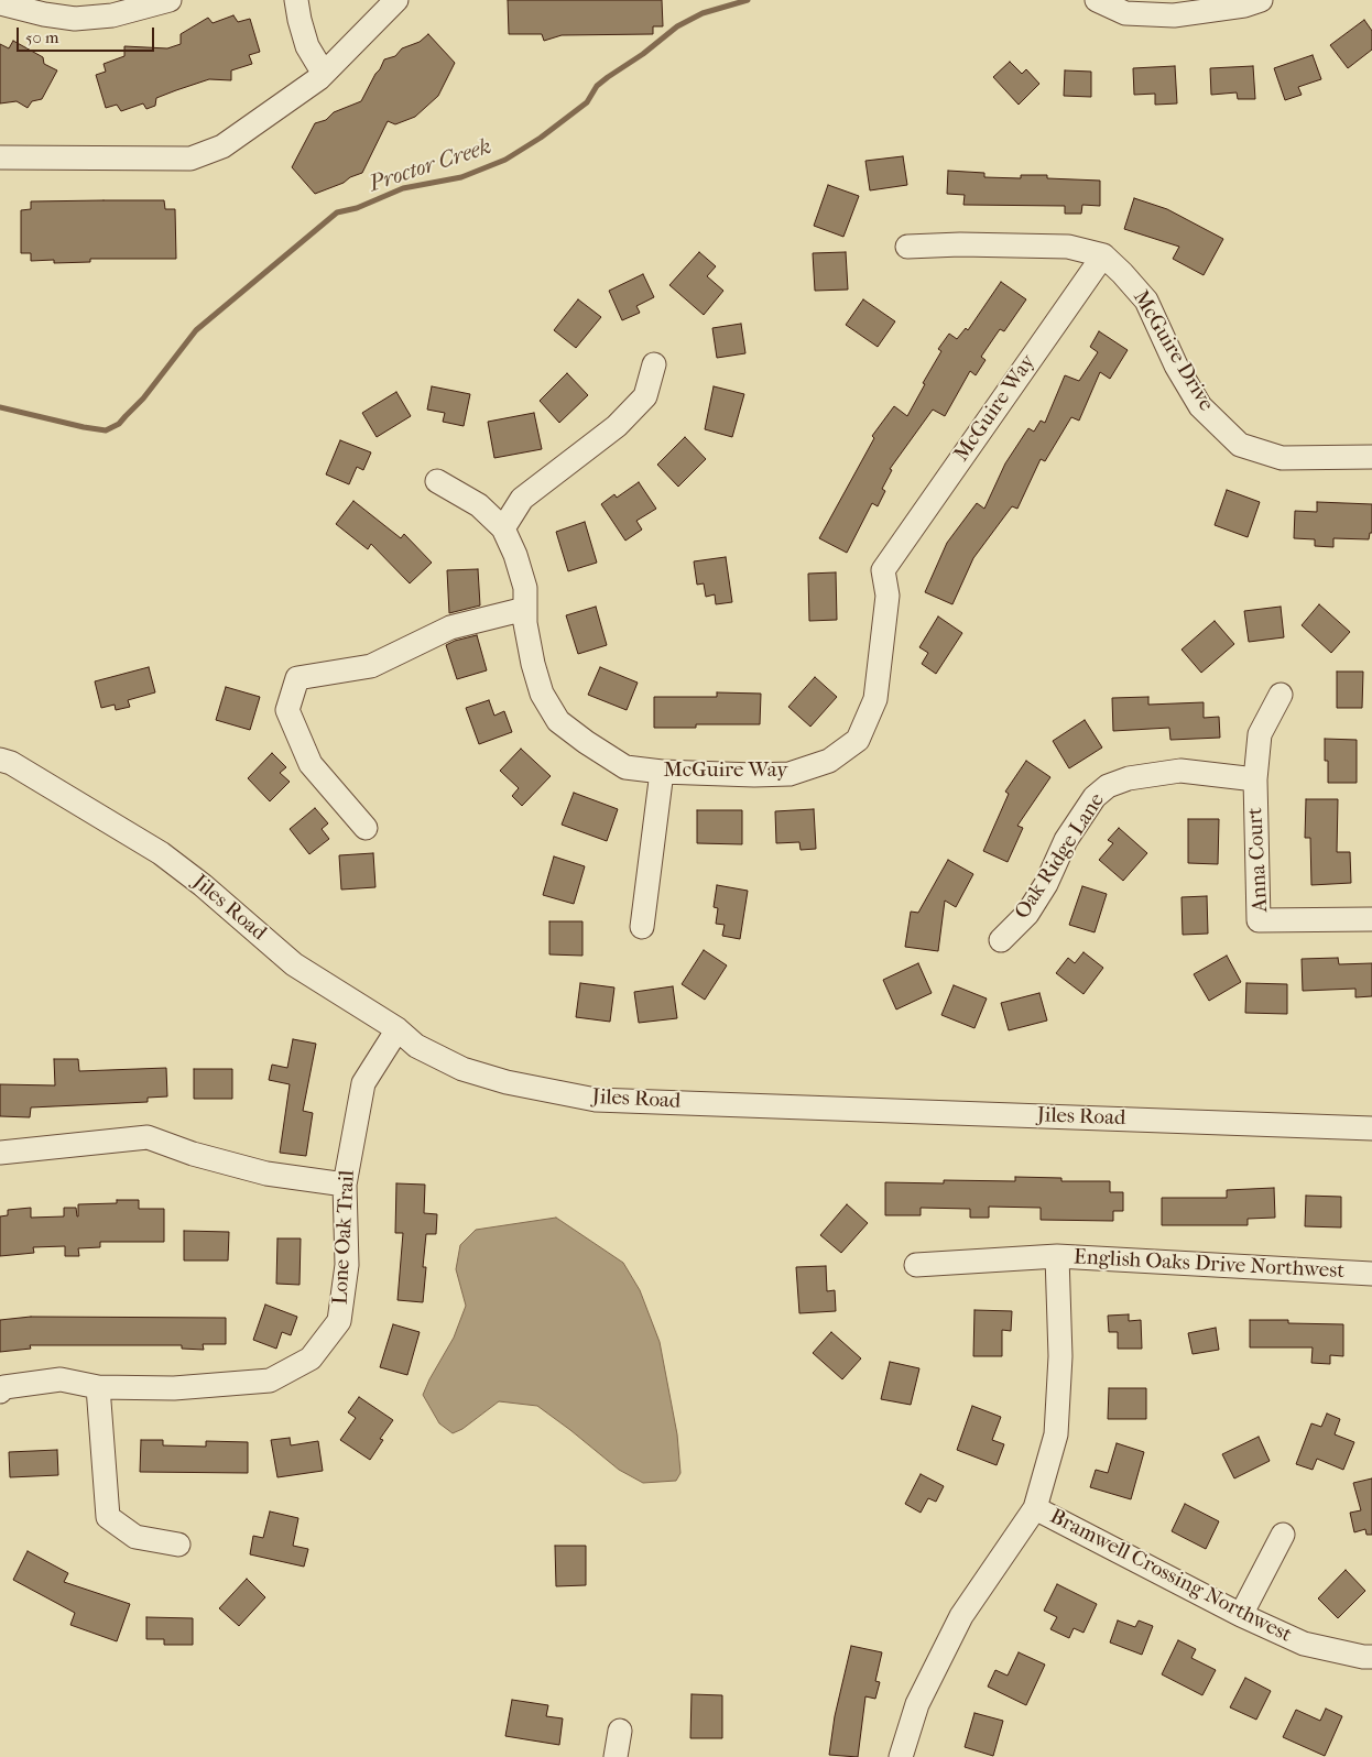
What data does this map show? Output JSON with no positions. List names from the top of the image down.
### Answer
{
  "streets": {
    "street": [
      "McGuire Drive",
      "McGuire Way",
      "Oak Ridge Lane",
      "Anna Court",
      "Jiles Road",
      "Lone Oak Trail",
      "English Oaks Drive Northwest",
      "Bramwell Crossing Northwest"
    ]
  },
  "crossings": [
    ["McGuire Drive", "McGuire Way"],
    ["Oak Ridge Lane", "Anna Court"],
    ["Jiles Road", "Lone Oak Trail"],
    ["English Oaks Drive Northwest", "Bramwell Crossing Northwest"]
  ],
  "water": ["Proctor Creek"],
  "scale_bar": "50 m"
}
